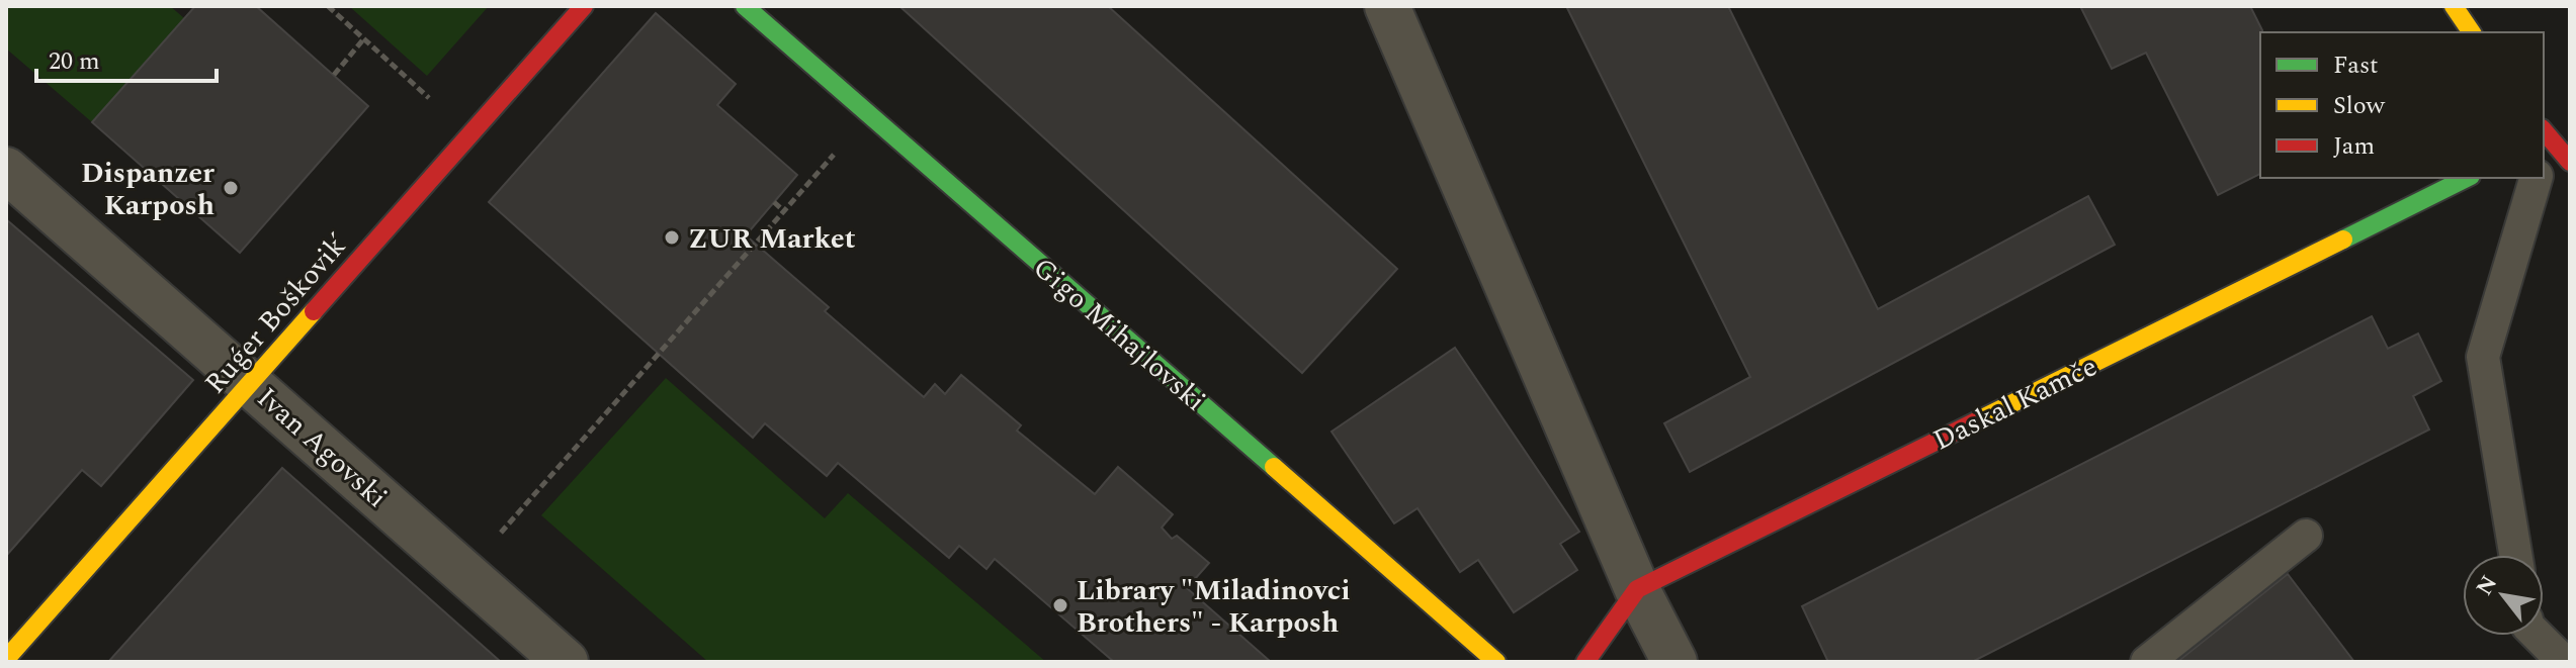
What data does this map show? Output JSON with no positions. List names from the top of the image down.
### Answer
{
  "streets": {
    "street": [
      "Ruǵer Boškoviḱ",
      "Gigo Mihajlovski",
      "Daskal Kamče",
      "Ivan Agovski"
    ]
  },
  "crossings": [
    ["Ruǵer Boškoviḱ", "Ivan Agovski"]
  ],
  "places": ["Dispanzer Karposh", "ZUR Market", "Library \"Miladinovci Brothers\" - Karposh"],
  "legend": ["Fast", "Slow", "Jam"],
  "scale_bar": "20 m",
  "north": "top left"
}
